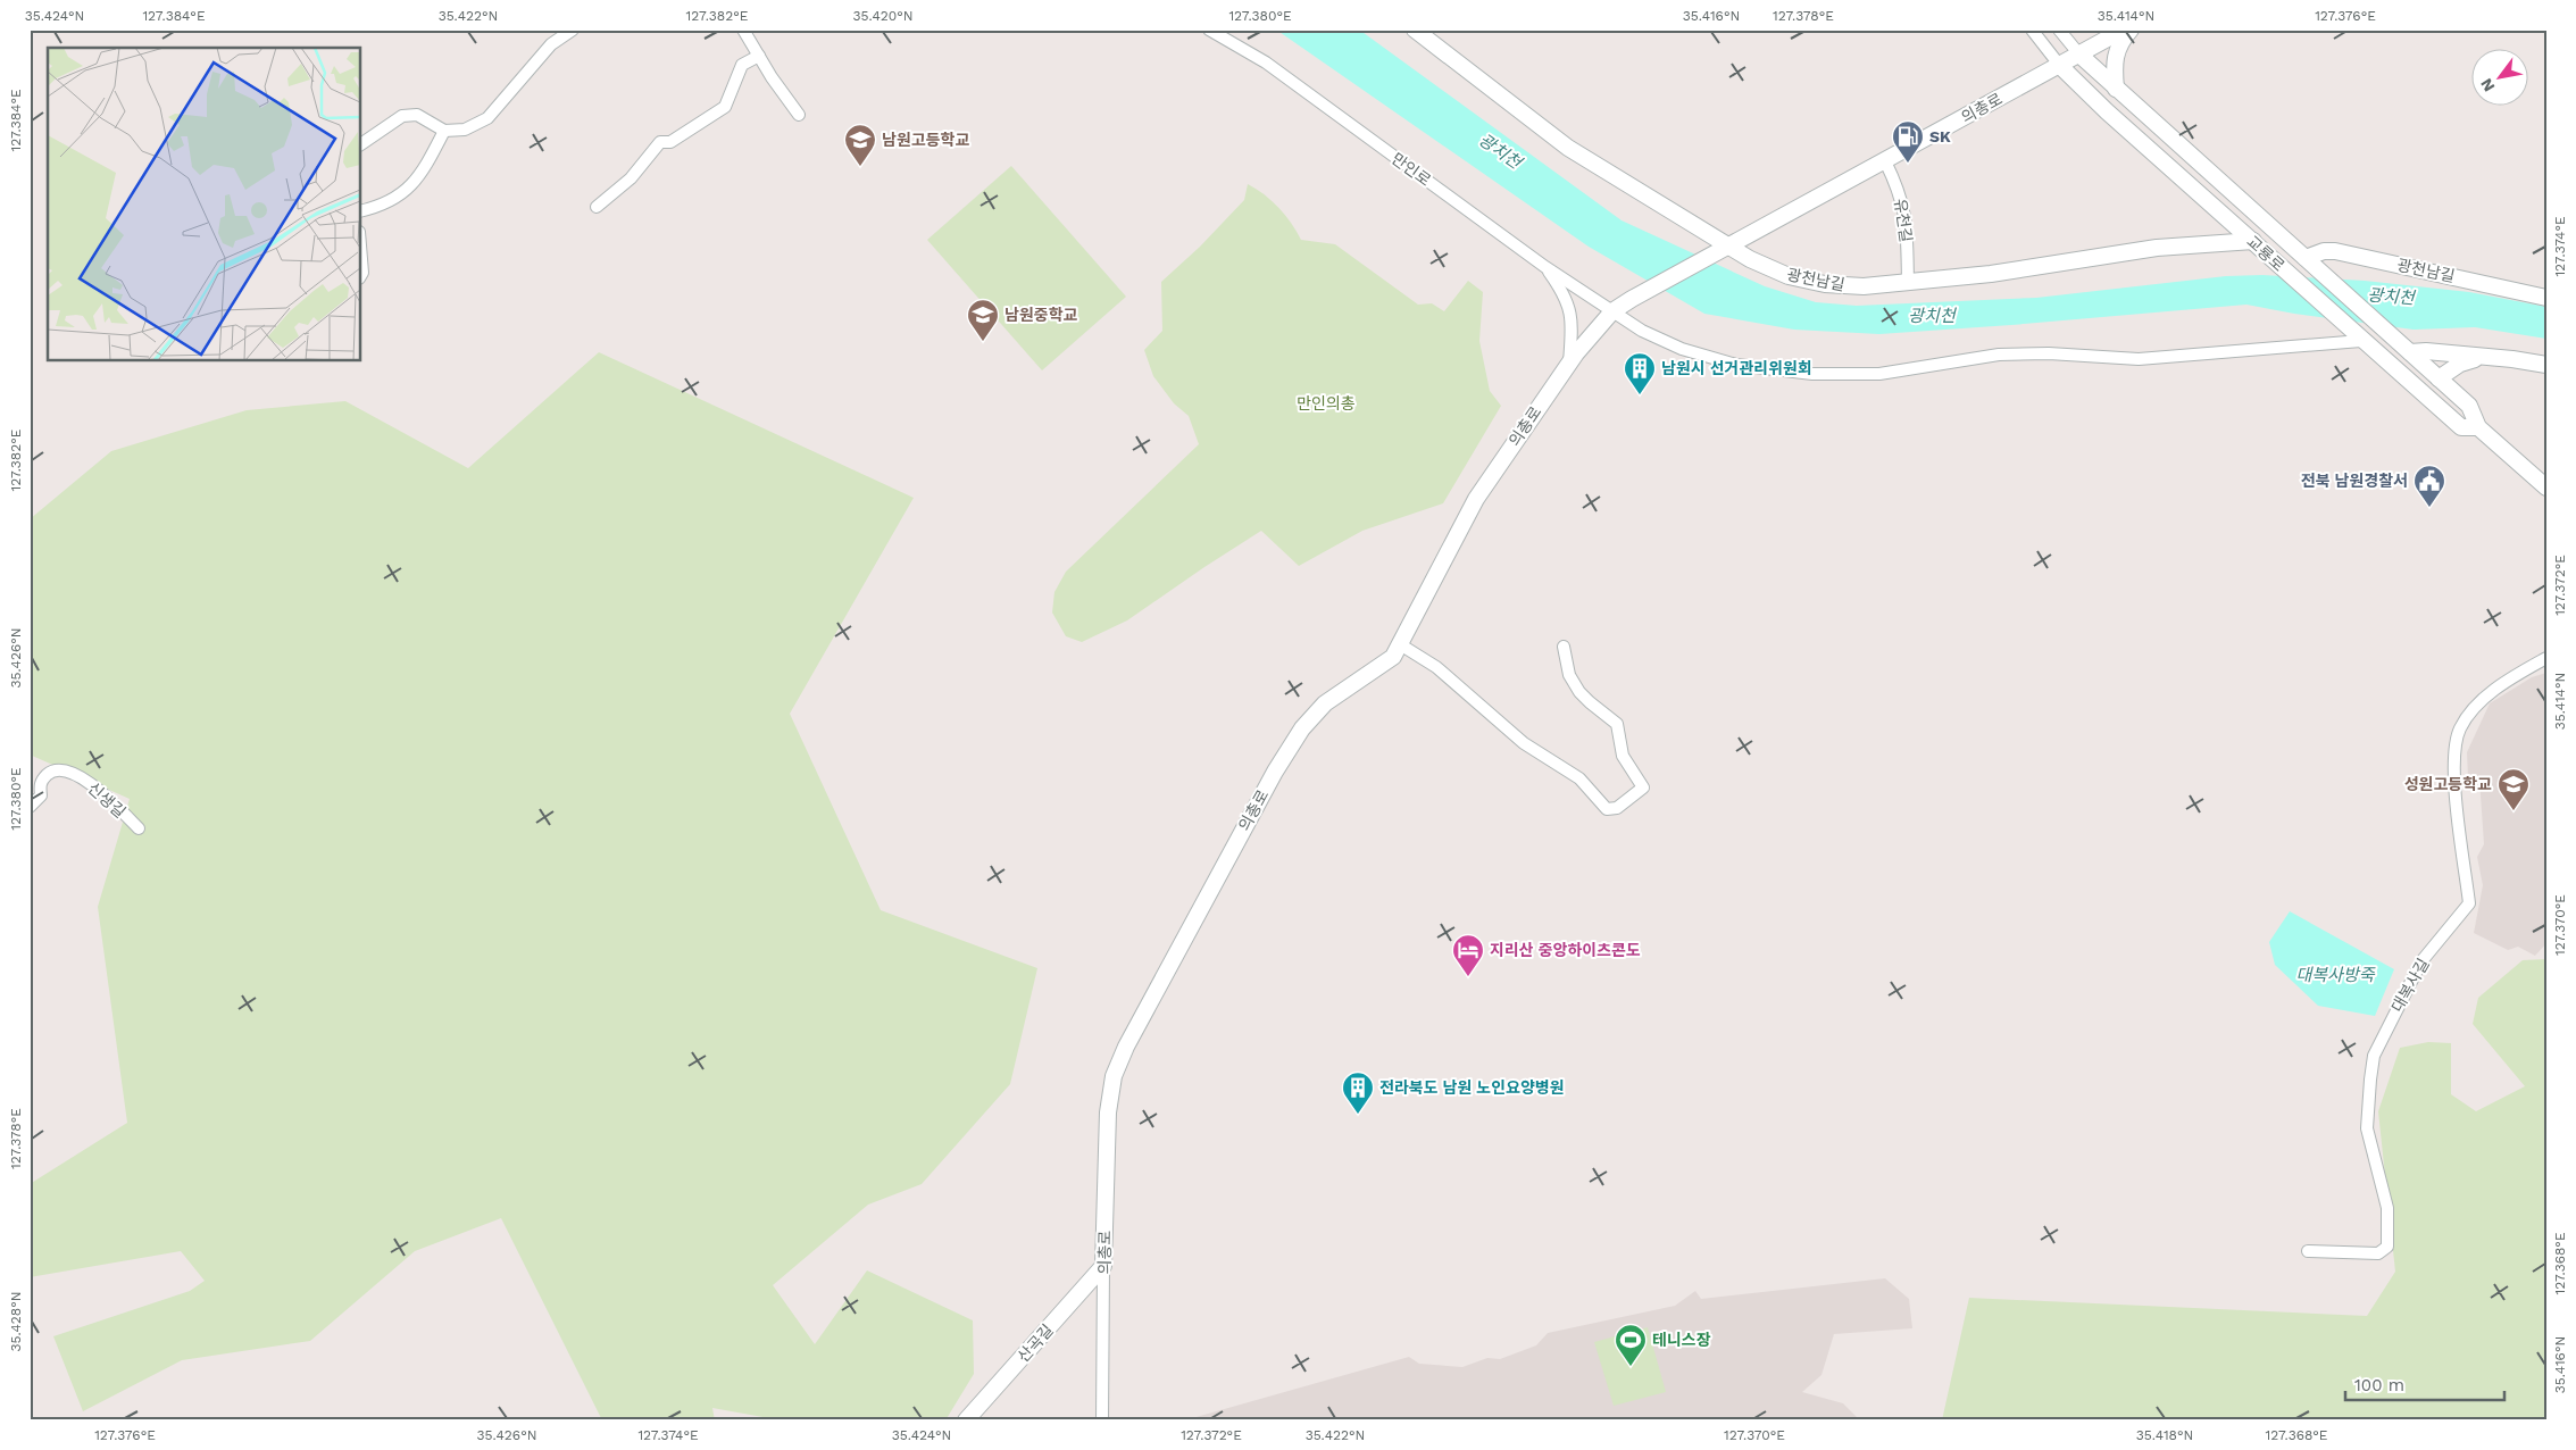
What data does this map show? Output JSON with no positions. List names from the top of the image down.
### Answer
{
  "streets": {
    "street": [
      "의총로",
      "만인로",
      "유천길",
      "교룡로",
      "광천남길",
      "신생길",
      "대복사길",
      "산곡길"
    ]
  },
  "crossings": [
    ["의총로", "만인로"],
    ["의총로", "유천길"],
    ["의총로", "교룡로"],
    ["의총로", "광천남길"],
    ["의총로", "산곡길"],
    ["만인로", "교룡로"],
    ["유천길", "광천남길"],
    ["교룡로", "광천남길"]
  ],
  "water": ["광치천", "대복사방죽"],
  "parks": ["만인의총"],
  "places": {
    "fuel station": ["SK"],
    "school or university": ["남원고등학교", "남원중학교", "성원고등학교"],
    "building": ["남원시 선거관리위원회", "전라북도 남원 노인요양병원"],
    "public building": ["전북 남원경찰서"],
    "hotel": ["지리산 중앙하이츠콘도"],
    "sports": ["테니스장"]
  },
  "scale_bar": "100 m",
  "north": "bottom left",
  "coordinates": [
    "35.424°N",
    "127.384°E",
    "35.422°N",
    "127.382°E",
    "35.420°N",
    "127.380°E",
    "35.416°N",
    "127.378°E",
    "35.414°N",
    "127.376°E",
    "127.374°E",
    "127.372°E",
    "35.426°N",
    "127.370°E",
    "127.368°E",
    "35.428°N",
    "35.418°N"
  ]
}
